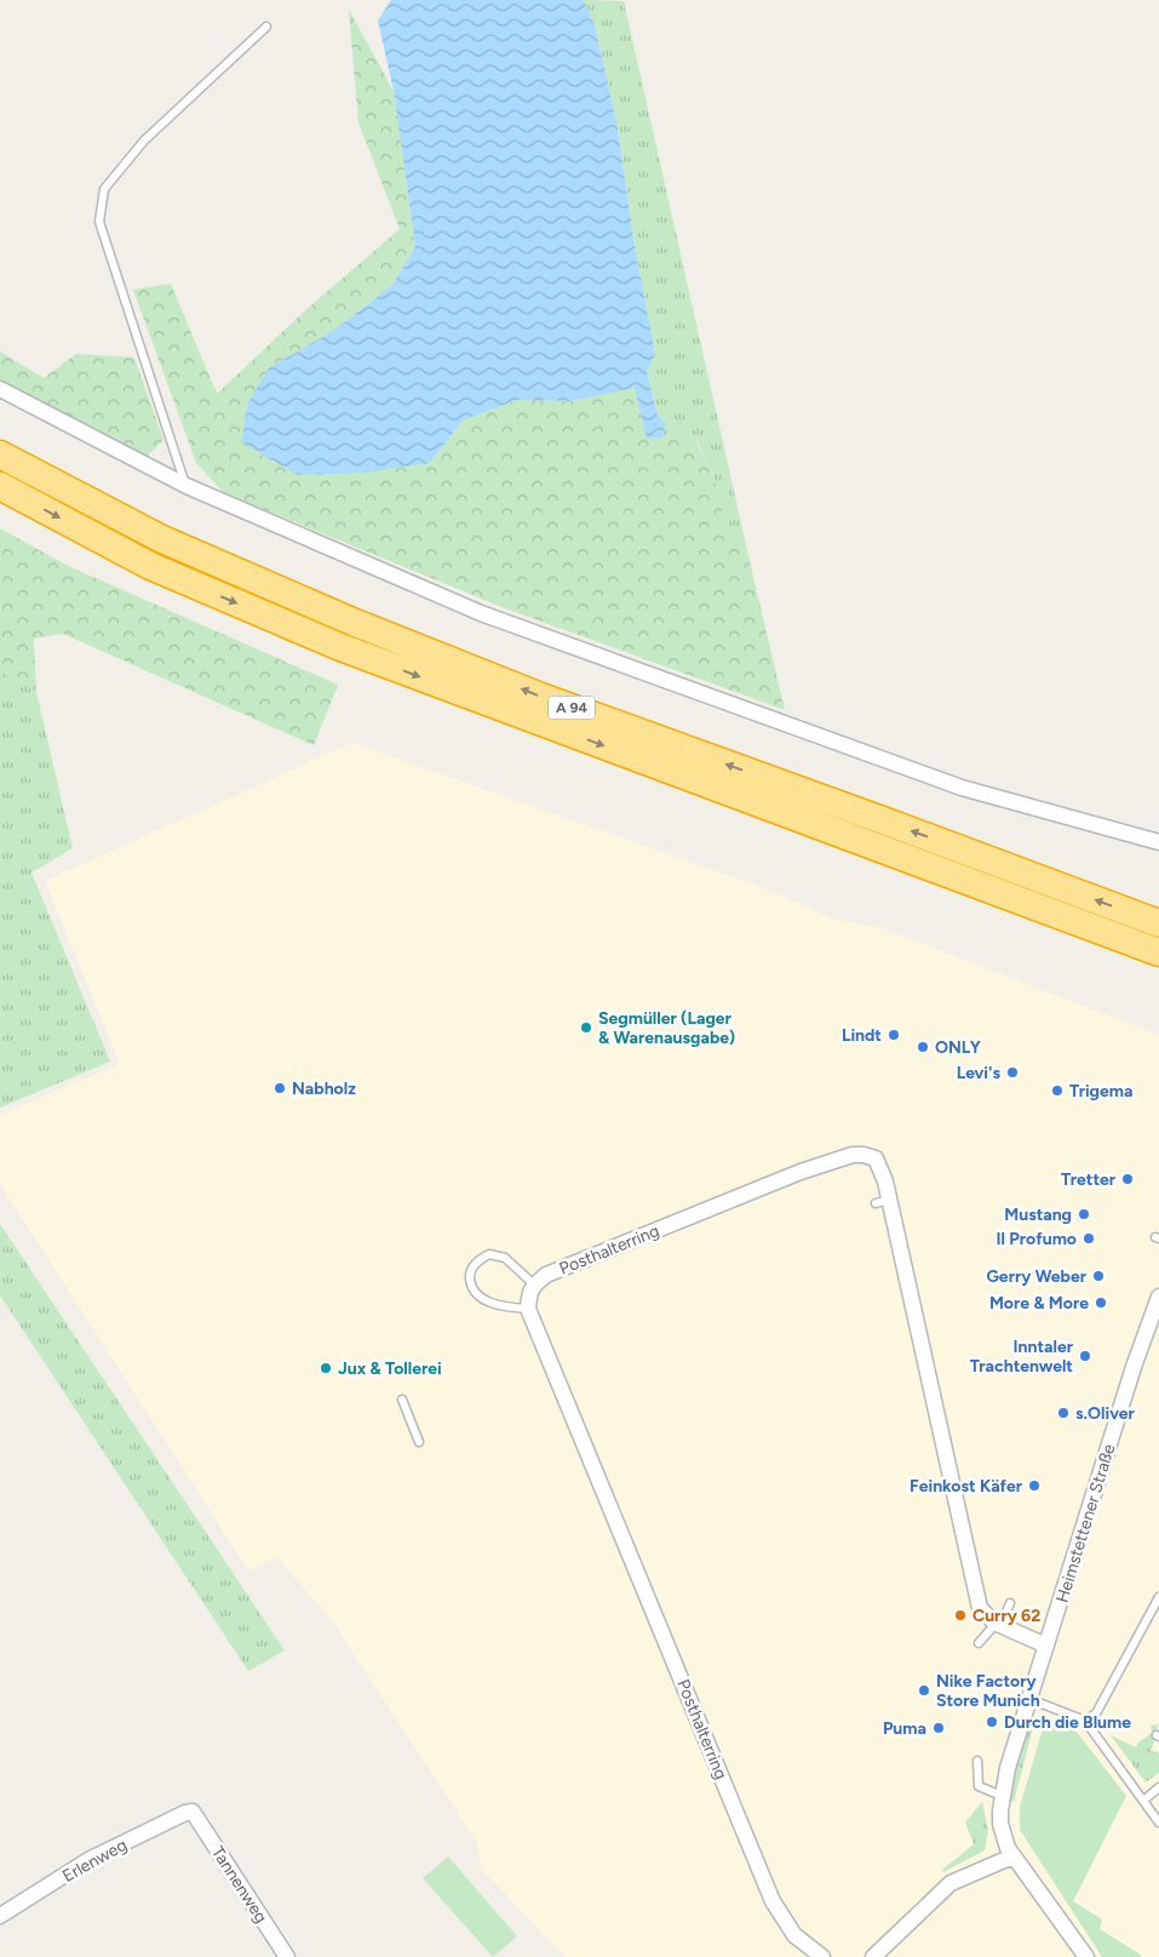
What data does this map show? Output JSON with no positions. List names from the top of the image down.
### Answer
{
  "streets": {
    "highway": ["A 94"],
    "street": [
      "Posthalterring",
      "Heimstettener Straße",
      "Erlenweg",
      "Tannenweg"
    ]
  },
  "crossings": [
    ["Erlenweg", "Tannenweg"]
  ],
  "places": [
    "Segmüller (Lager & Warenausgabe)",
    "Lindt",
    "ONLY",
    "Levi's",
    "Nabholz",
    "Trigema",
    "Tretter",
    "Mustang",
    "Il Profumo",
    "Gerry Weber",
    "More & More",
    "Inntaler Trachtenwelt",
    "Jux & Tollerei",
    "s.Oliver",
    "Feinkost Käfer",
    "Curry 62",
    "Nike Factory Store Munich",
    "Durch die Blume",
    "Puma"
  ]
}
